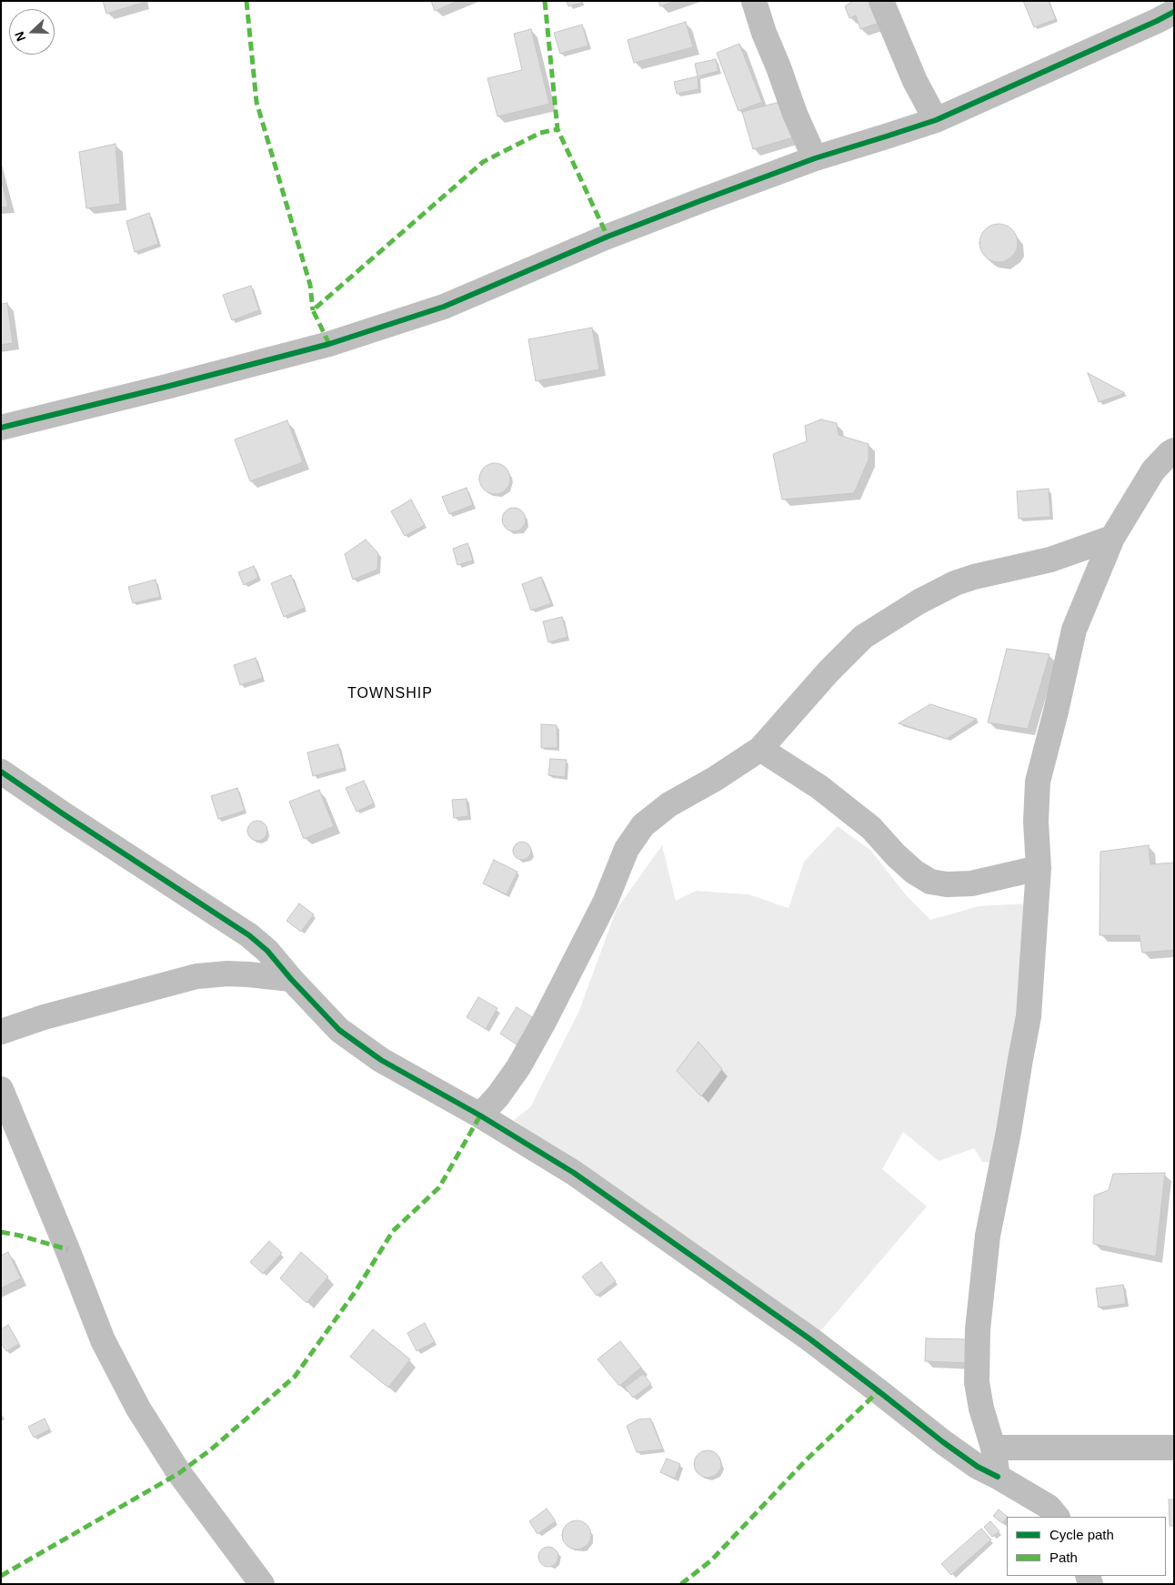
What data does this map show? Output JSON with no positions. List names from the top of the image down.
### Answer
{
  "districts": ["TOWNSHIP"],
  "legend": ["Cycle path", "Path"],
  "north": "left"
}
